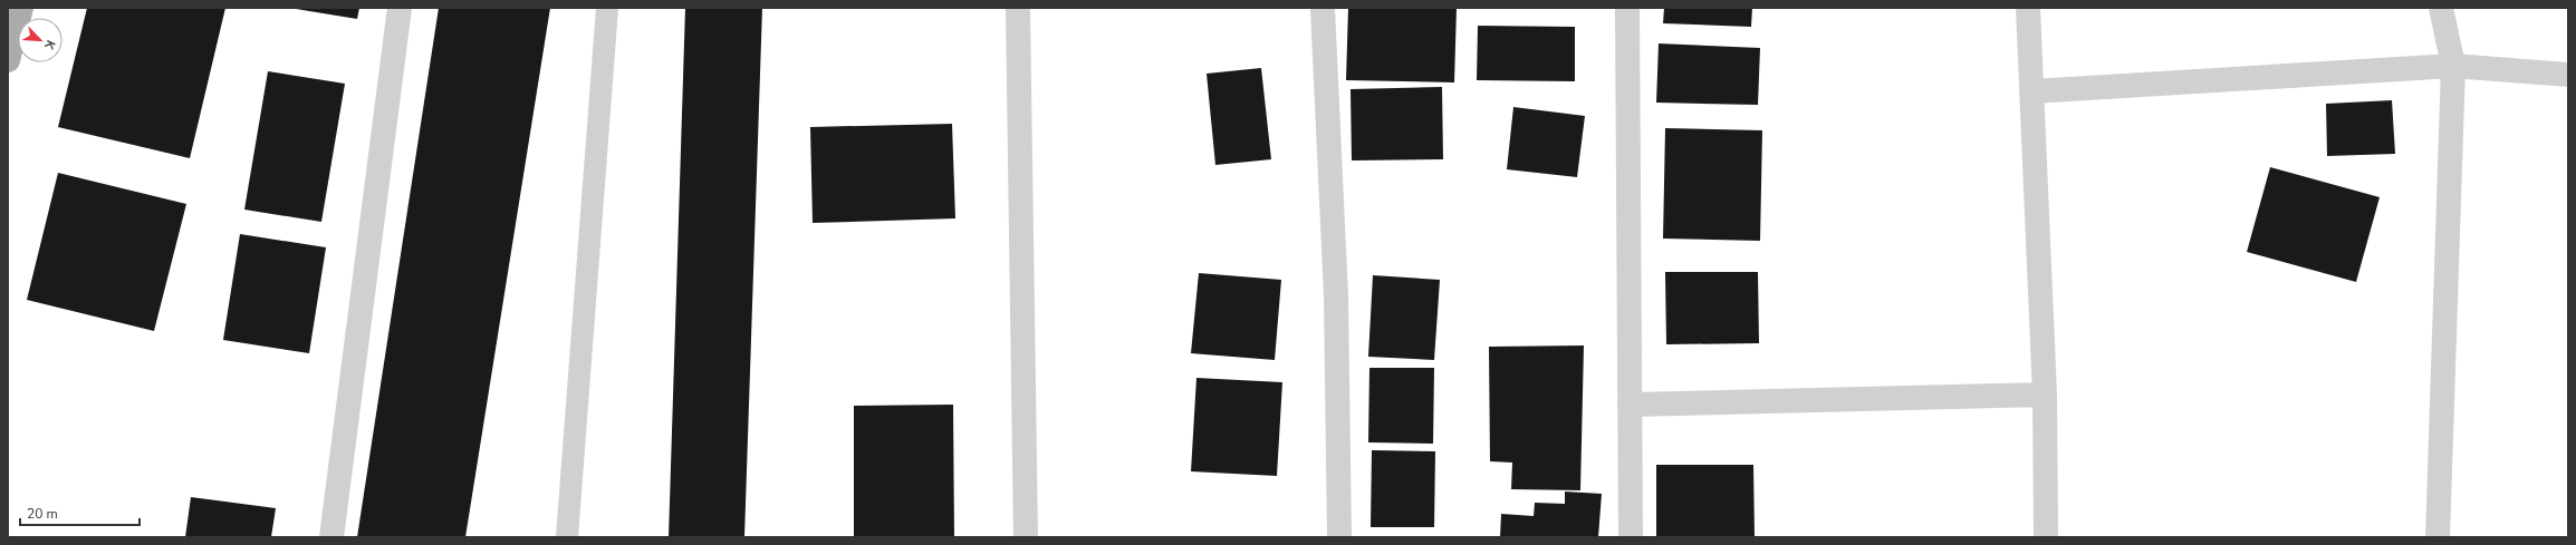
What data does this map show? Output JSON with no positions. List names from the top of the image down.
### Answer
{
  "scale_bar": "20 m",
  "north": "bottom right"
}
